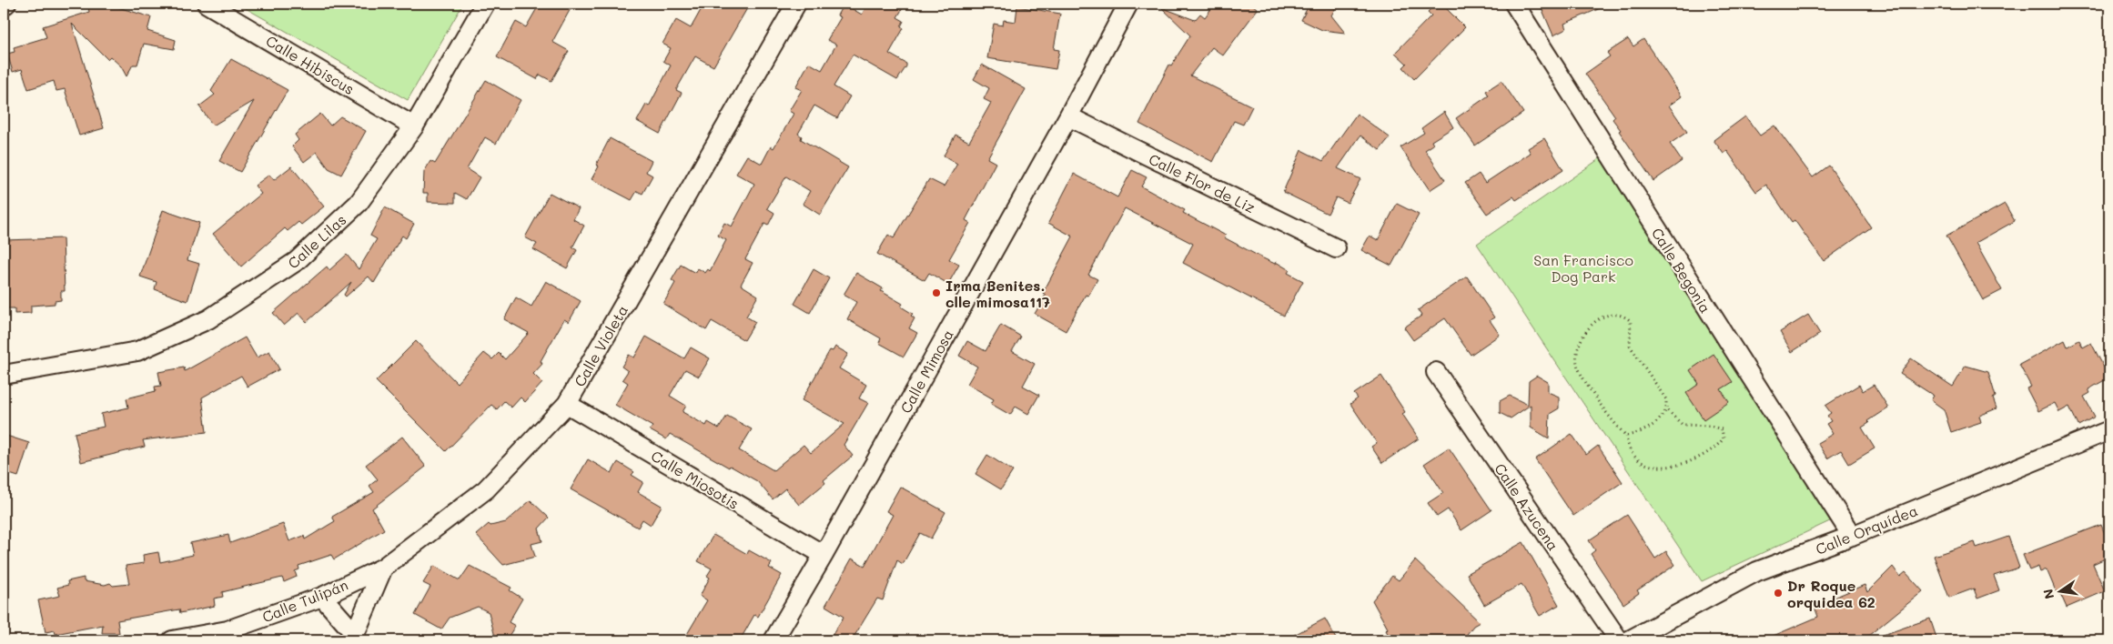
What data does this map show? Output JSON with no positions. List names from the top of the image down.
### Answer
{
  "streets": {
    "street": [
      "Calle Hibiscus",
      "Calle Flor de Liz",
      "Calle Lilas",
      "Calle Begonia",
      "Calle Violeta",
      "Calle Mimosa",
      "Calle Miosotis",
      "Calle Azucena",
      "Calle Orquídea",
      "Calle Tulipán"
    ]
  },
  "crossings": [
    ["Calle Hibiscus", "Calle Lilas"],
    ["Calle Flor de Liz", "Calle Mimosa"],
    ["Calle Begonia", "Calle Orquídea"],
    ["Calle Violeta", "Calle Miosotis"],
    ["Calle Violeta", "Calle Tulipán"],
    ["Calle Mimosa", "Calle Miosotis"]
  ],
  "parks": ["San Francisco Dog Park"],
  "places": ["Irma Benites. clle mimosa117", "Dr Roque orquidea 62"],
  "north": "left"
}
